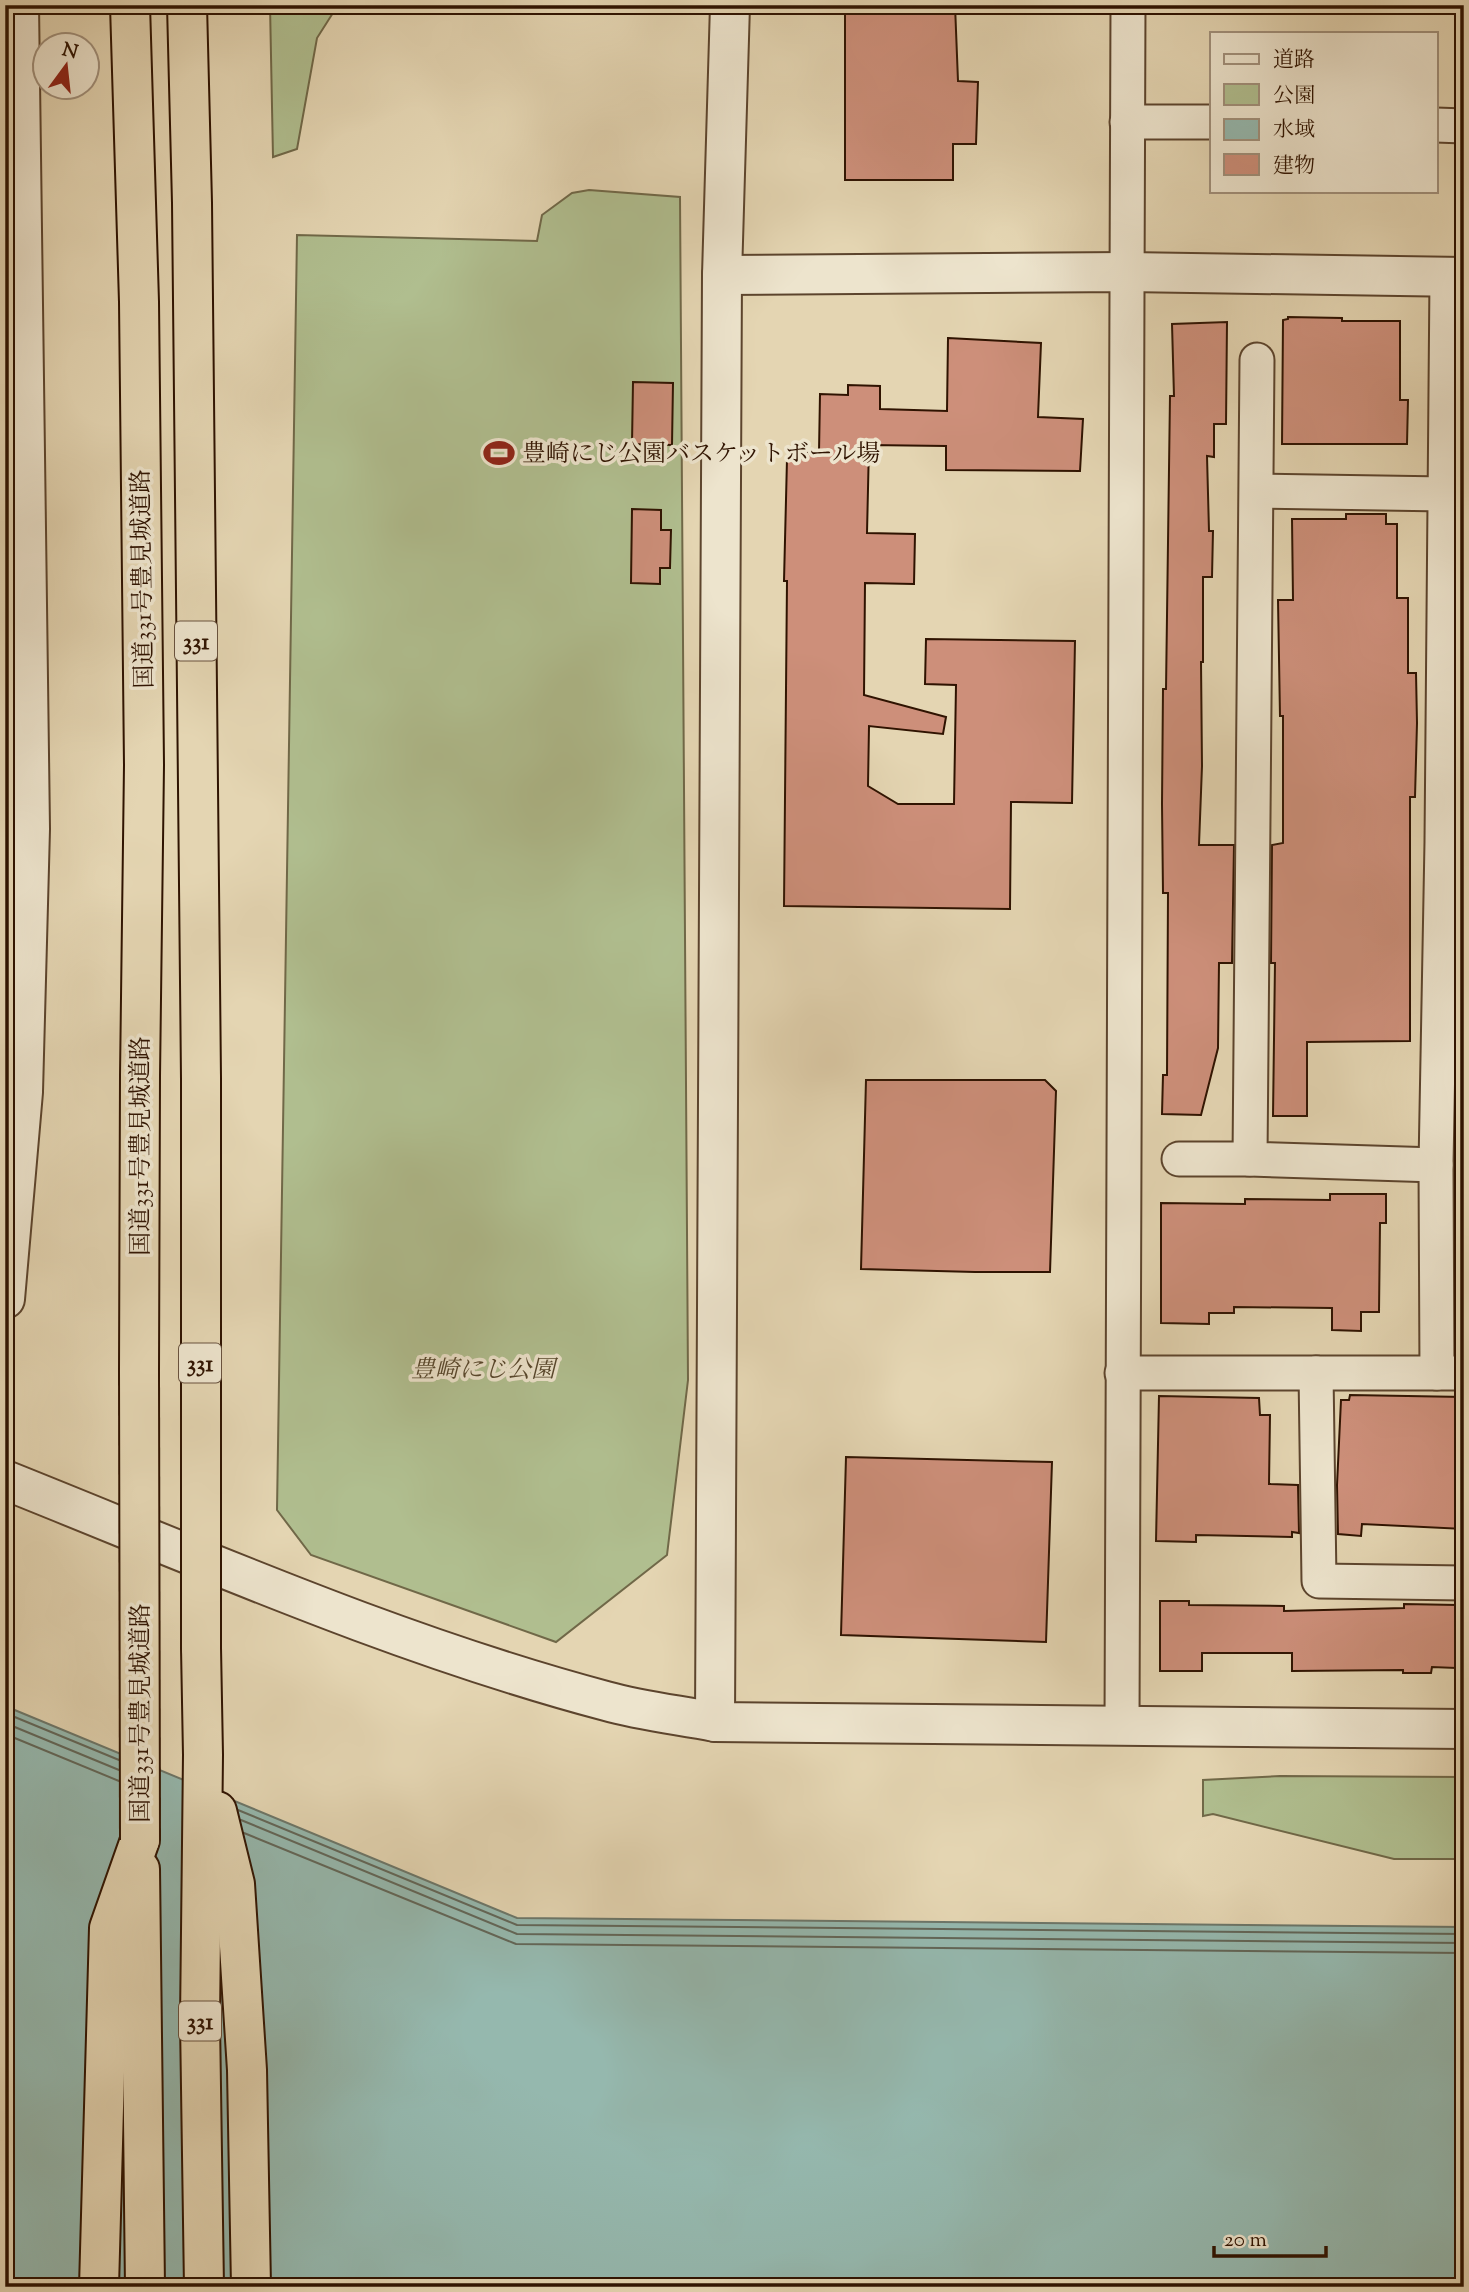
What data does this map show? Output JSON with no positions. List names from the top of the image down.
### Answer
{
  "streets": {
    "highway": ["国道331号豊見城道路", "331"]
  },
  "crossings": [
    ["国道331号豊見城道路", "331"]
  ],
  "parks": ["豊崎にじ公園"],
  "places": {
    "sports": ["豊崎にじ公園バスケットボール場"]
  },
  "legend": [
    "道路",
    "公園",
    "水域",
    "建物"
  ],
  "scale_bar": "20 m",
  "north": "top"
}
